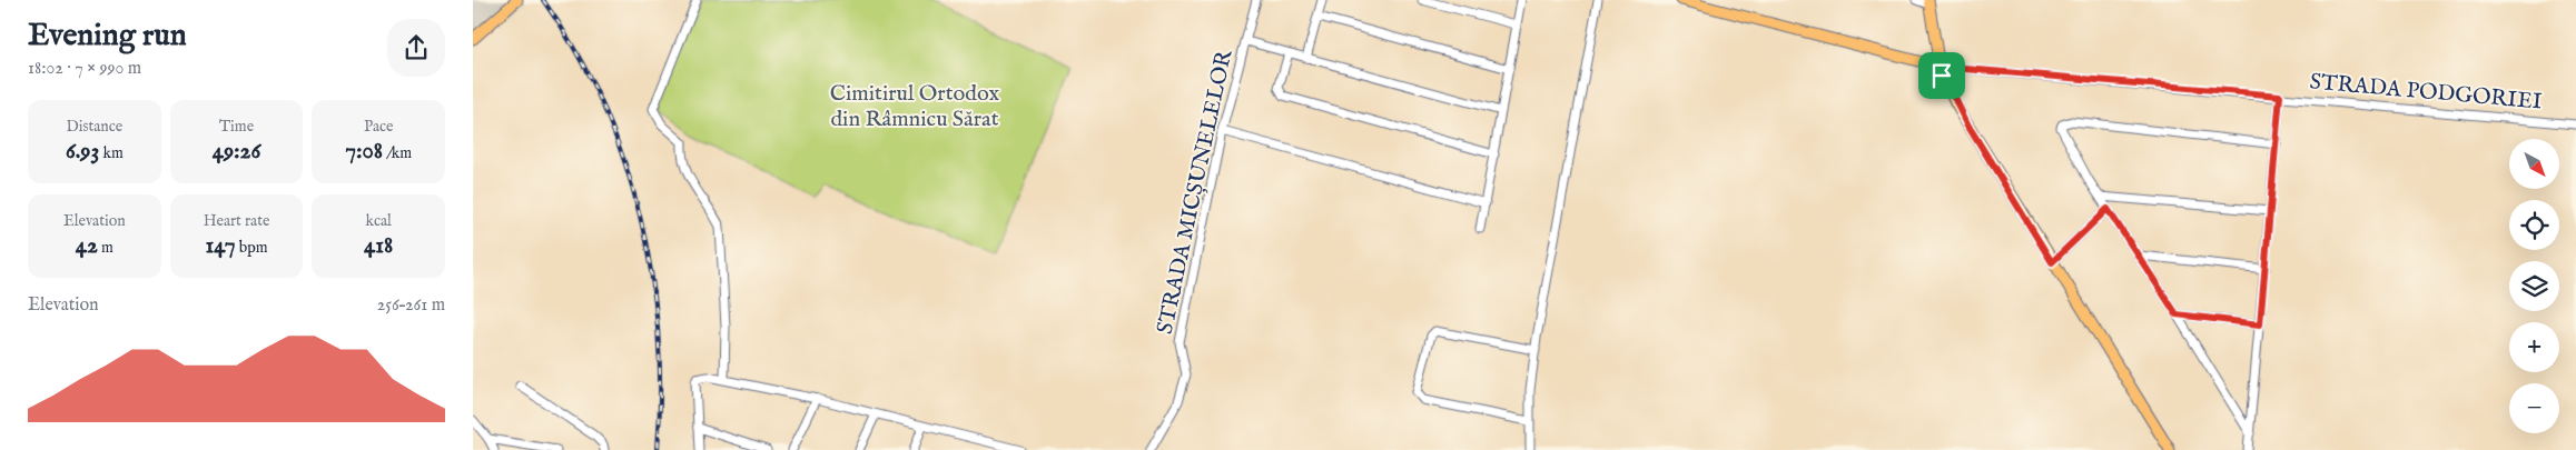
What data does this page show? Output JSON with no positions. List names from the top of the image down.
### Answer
{
  "streets": {
    "street": ["STRADA PODGORIEI", "STRADA MICȘUNELELOR"]
  },
  "parks": ["Cimitirul Ortodox din Râmnicu Sărat"],
  "north": "bottom right",
  "page": {
    "heading": ["Evening run", "18:02 · 7 × 990 m"],
    "stats": [
      ["Distance", "6.93 km"],
      ["Time", "49:26"],
      ["Pace", "7:08 /km"],
      ["Elevation", "42 m"],
      ["Heart rate", "147 bpm"],
      ["kcal", "418"]
    ],
    "map_buttons": ["+", "−"],
    "chart": ["Elevation", "256–261 m"]
  }
}
